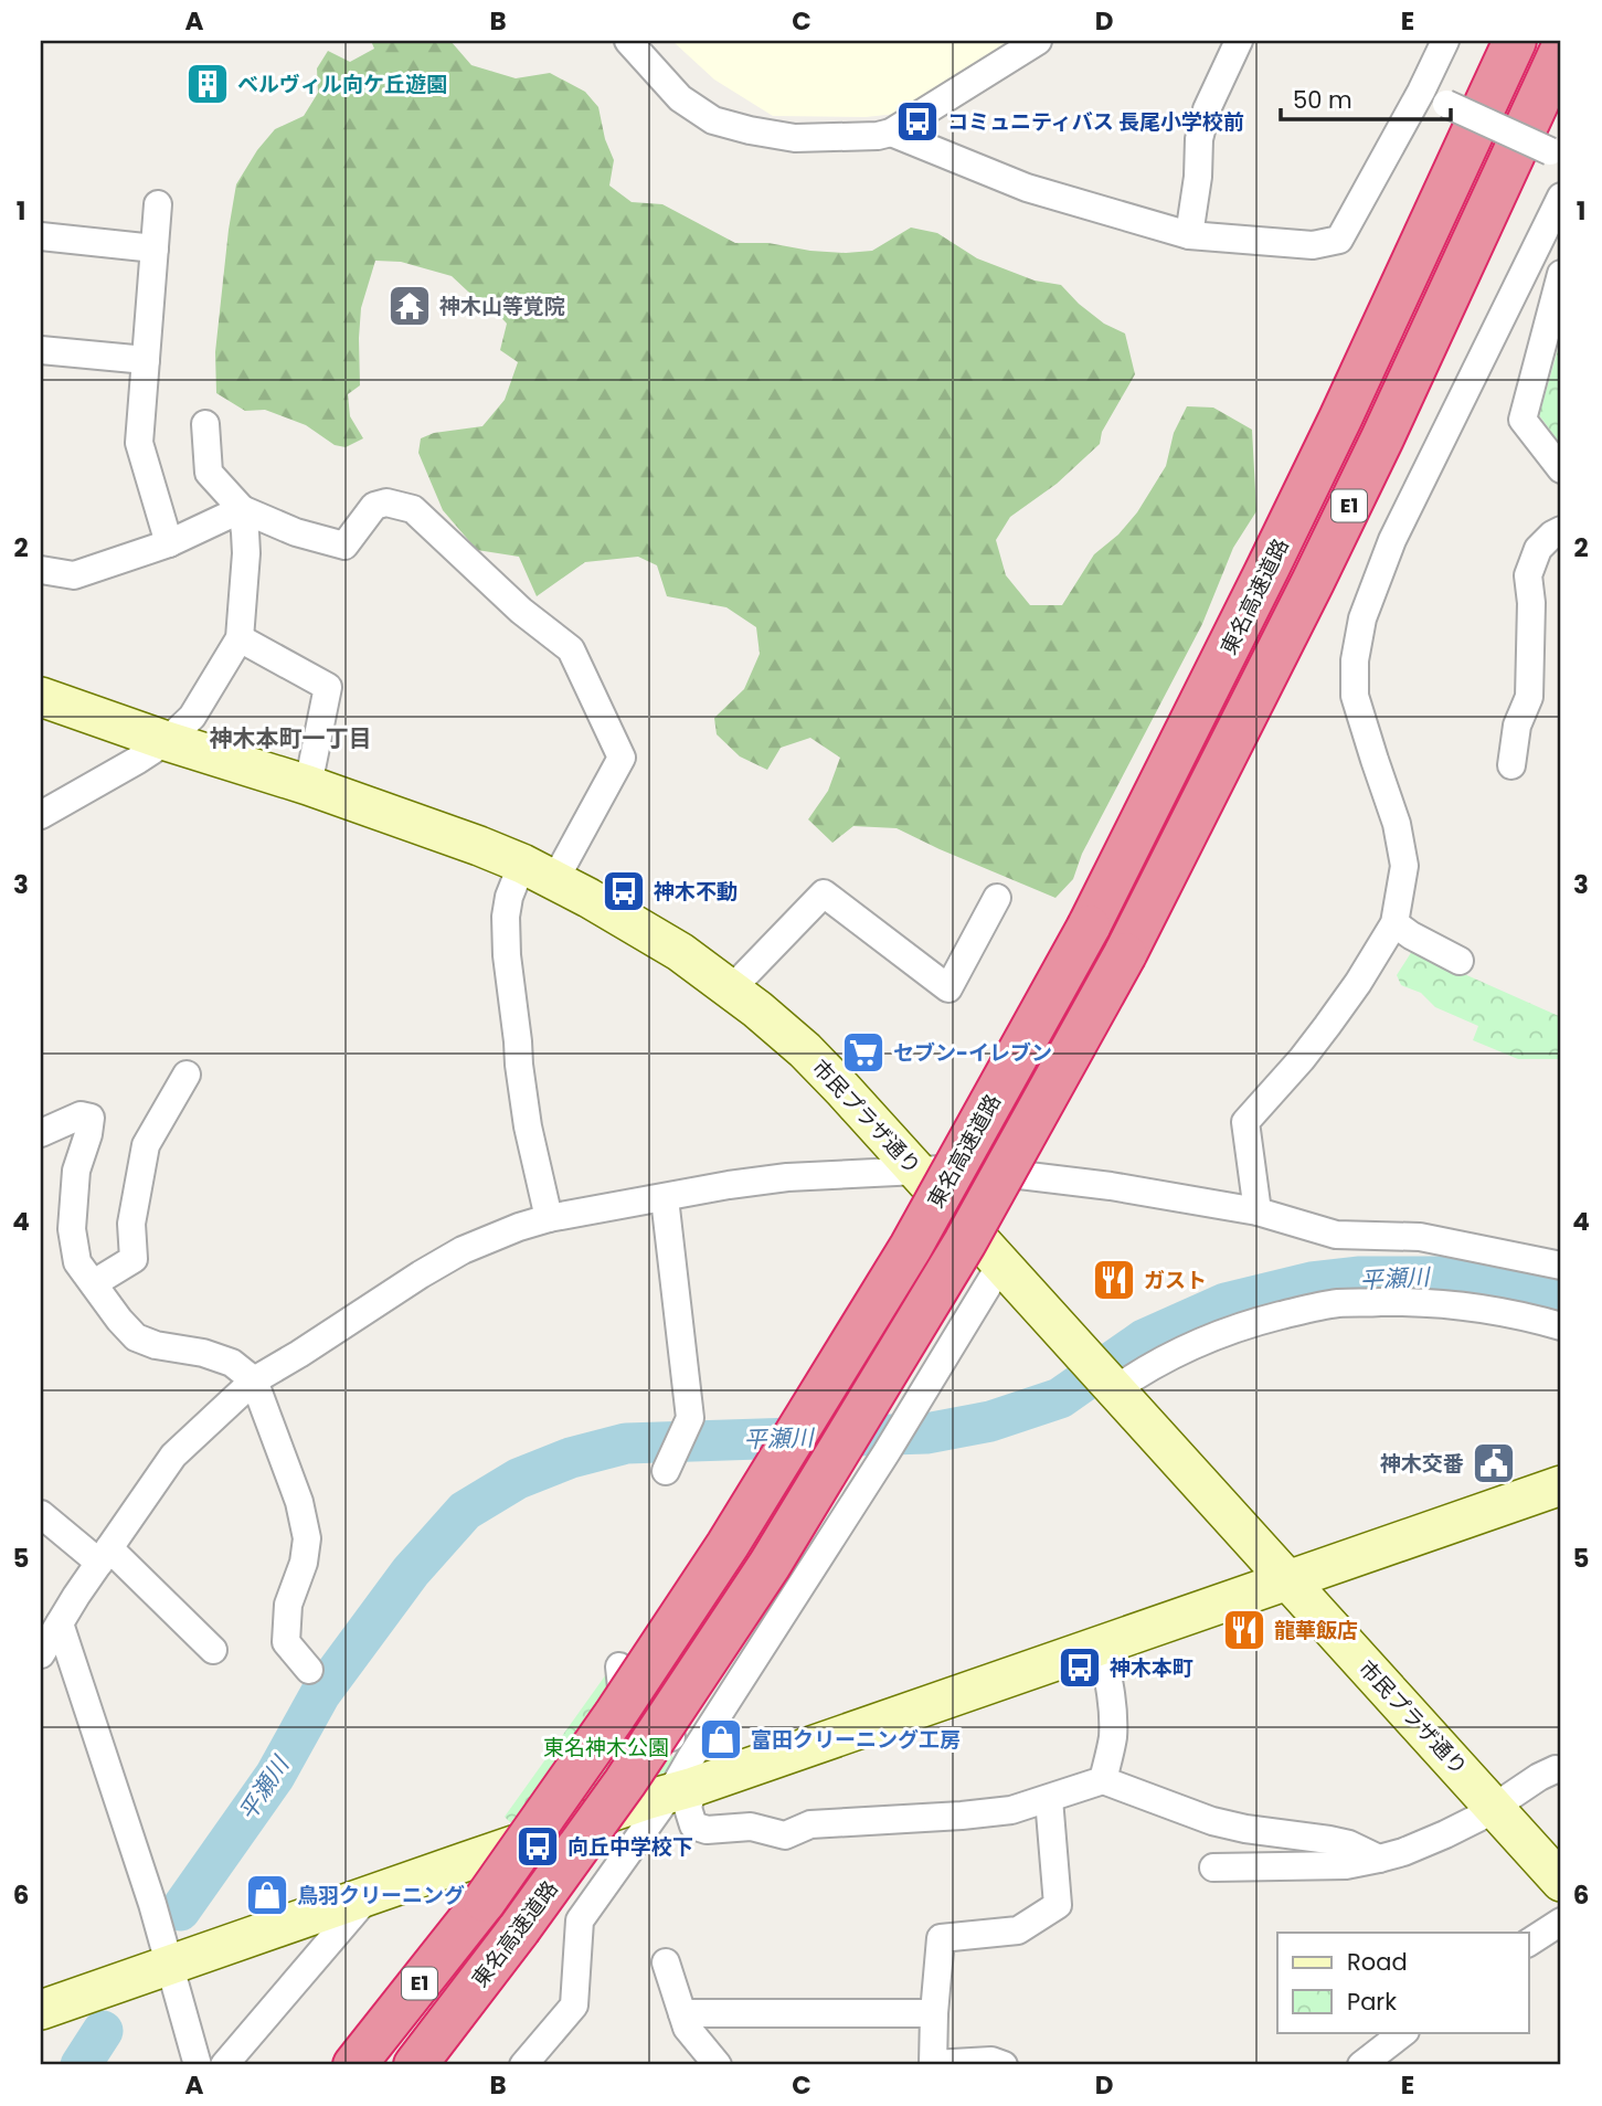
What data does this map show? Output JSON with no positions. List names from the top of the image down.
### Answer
{
  "streets": {
    "highway": ["E1", "東名高速道路"],
    "street": ["市民プラザ通り"]
  },
  "districts": ["神木本町一丁目"],
  "water": ["平瀬川"],
  "parks": ["東名神木公園"],
  "places": {
    "building": ["ベルヴィル向ケ丘遊園"],
    "bus stop": [
      "コミュニティバス 長尾小学校前",
      "神木不動",
      "神木本町",
      "向丘中学校下"
    ],
    "temple": ["神木山等覚院"],
    "supermarket": ["セブン-イレブン"],
    "restaurant": ["ガスト", "龍華飯店"],
    "public building": ["神木交番"],
    "shop": ["富田クリーニング工房", "鳥羽クリーニング"]
  },
  "legend": ["Road", "Park"],
  "scale_bar": "50 m",
  "grid": {
    "columns": [
      "A",
      "B",
      "C",
      "D",
      "E"
    ],
    "rows": [
      "1",
      "2",
      "3",
      "4",
      "5",
      "6"
    ]
  }
}
